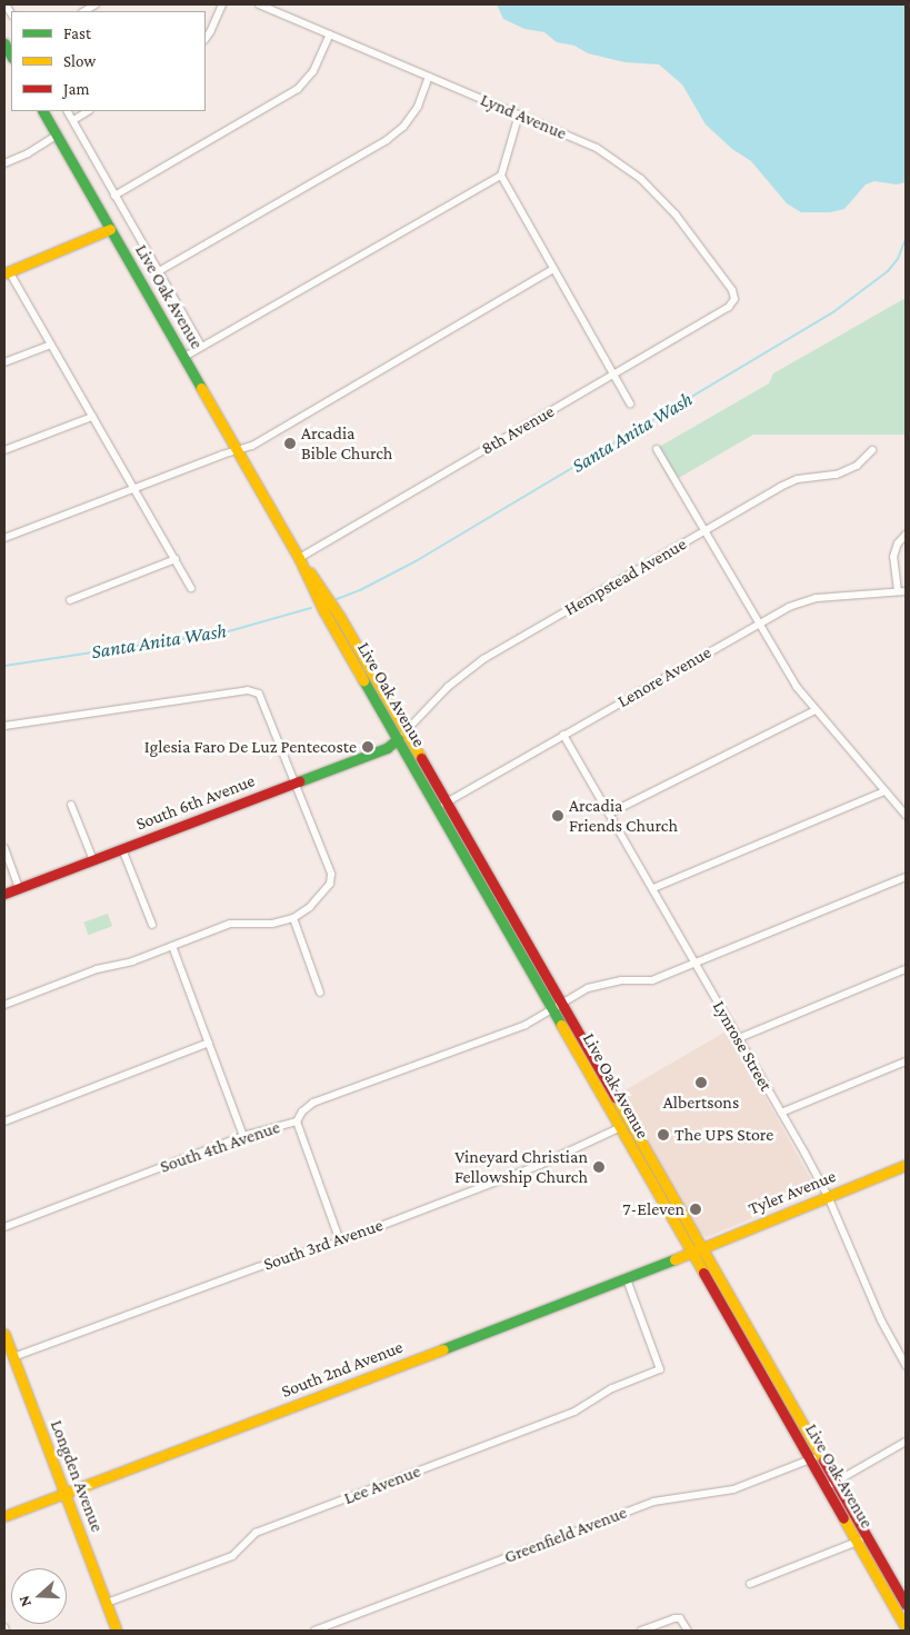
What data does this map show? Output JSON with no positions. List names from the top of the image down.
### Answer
{
  "streets": {
    "main road": [
      "Live Oak Avenue",
      "South 6th Avenue",
      "Tyler Avenue",
      "South 2nd Avenue",
      "Longden Avenue"
    ],
    "street": [
      "Lynd Avenue",
      "8th Avenue",
      "Hempstead Avenue",
      "Lenore Avenue",
      "Lynrose Street",
      "South 4th Avenue",
      "South 3rd Avenue",
      "Lee Avenue",
      "Greenfield Avenue"
    ]
  },
  "crossings": [
    ["Lynd Avenue", "8th Avenue"],
    ["Live Oak Avenue", "8th Avenue"],
    ["Live Oak Avenue", "Hempstead Avenue"],
    ["Live Oak Avenue", "Lenore Avenue"],
    ["Live Oak Avenue", "South 6th Avenue"],
    ["Live Oak Avenue", "South 4th Avenue"],
    ["Live Oak Avenue", "Tyler Avenue"],
    ["Live Oak Avenue", "South 3rd Avenue"],
    ["Live Oak Avenue", "South 2nd Avenue"],
    ["Live Oak Avenue", "Greenfield Avenue"],
    ["Hempstead Avenue", "South 6th Avenue"],
    ["Lenore Avenue", "Lynrose Street"],
    ["Lynrose Street", "South 4th Avenue"],
    ["Lynrose Street", "Tyler Avenue"],
    ["Tyler Avenue", "South 2nd Avenue"],
    ["South 3rd Avenue", "Longden Avenue"],
    ["South 2nd Avenue", "Longden Avenue"],
    ["South 2nd Avenue", "Lee Avenue"],
    ["Longden Avenue", "Lee Avenue"]
  ],
  "water": ["Santa Anita Wash"],
  "places": [
    "Arcadia Bible Church",
    "Iglesia Faro De Luz Pentecoste",
    "Arcadia Friends Church",
    "Albertsons",
    "The UPS Store",
    "Vineyard Christian Fellowship Church",
    "7-Eleven"
  ],
  "legend": ["Fast", "Slow", "Jam"],
  "north": "left"
}
